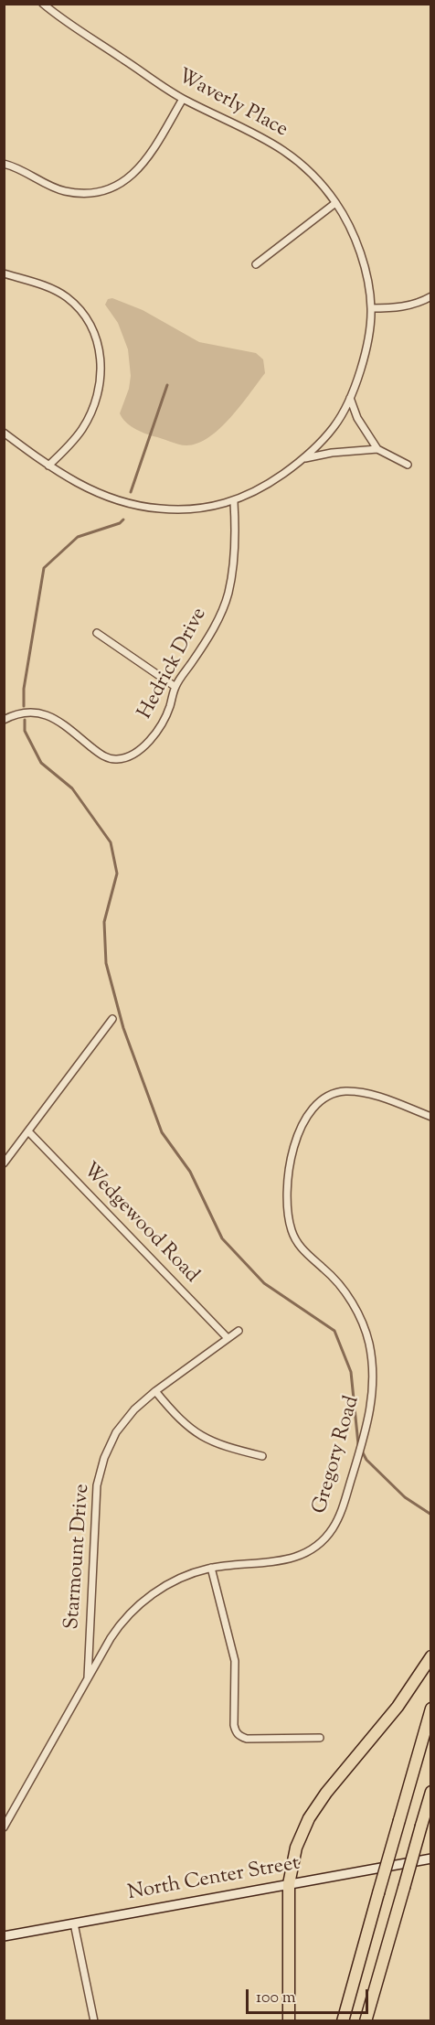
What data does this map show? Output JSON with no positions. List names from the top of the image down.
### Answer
{
  "streets": {
    "main road": ["North Center Street"],
    "street": [
      "Waverly Place",
      "Hedrick Drive",
      "Wedgewood Road",
      "Gregory Road",
      "Starmount Drive"
    ]
  },
  "crossings": [
    ["Wedgewood Road", "Starmount Drive"],
    ["Gregory Road", "Starmount Drive"]
  ],
  "scale_bar": "100 m"
}
